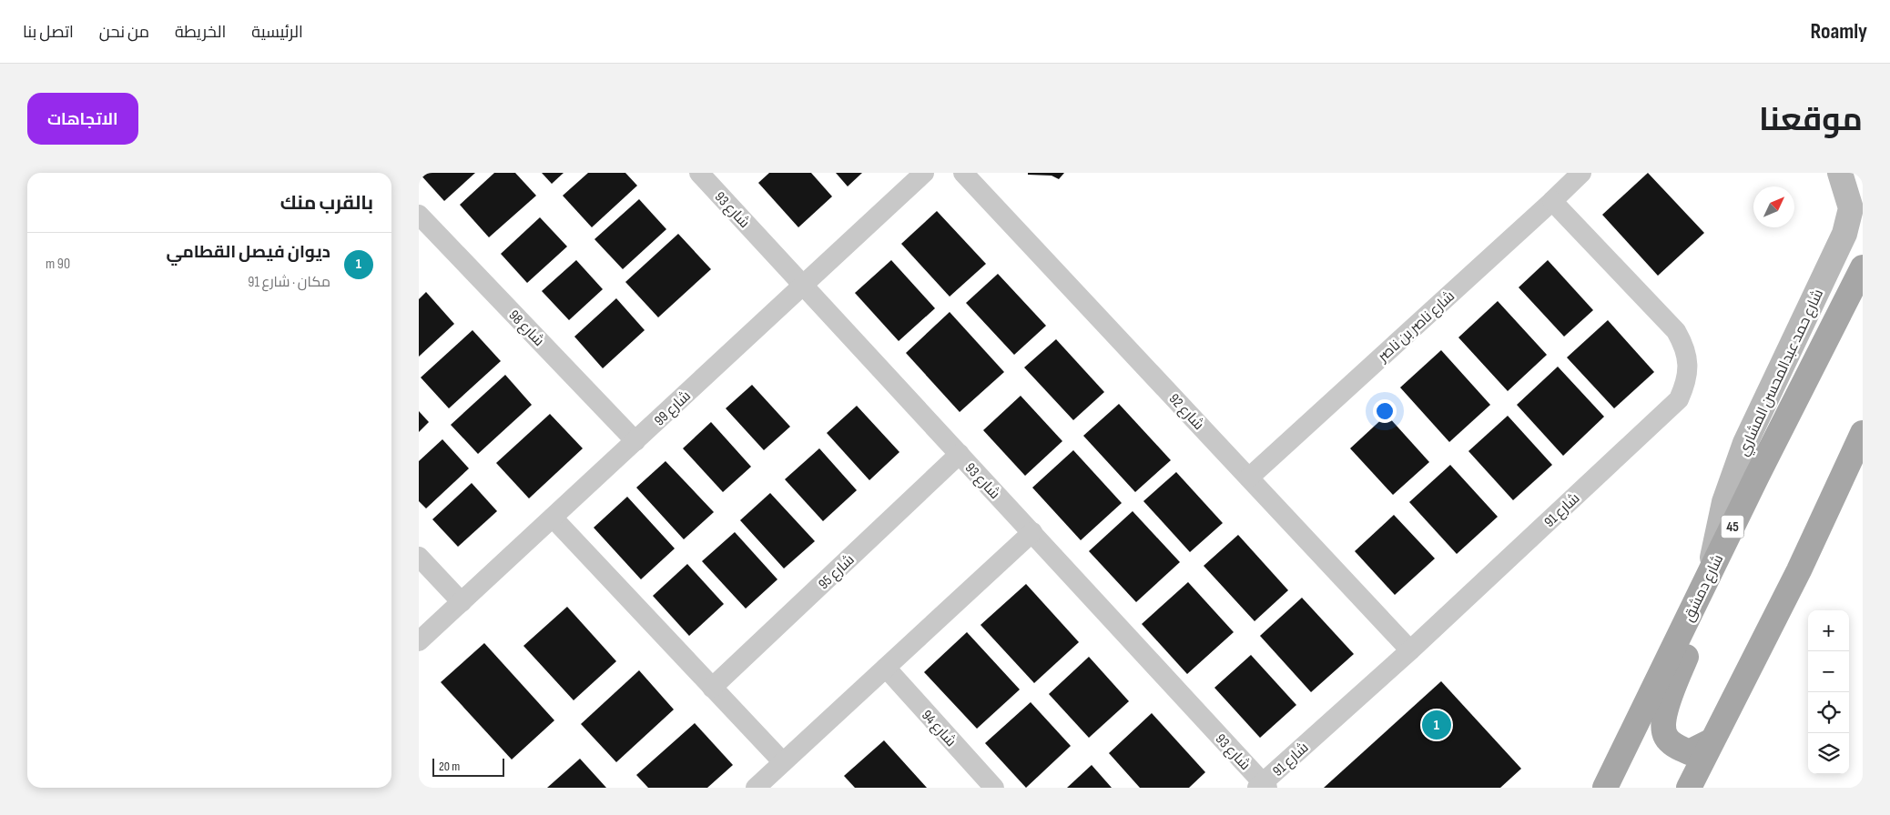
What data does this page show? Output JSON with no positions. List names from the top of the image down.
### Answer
{
  "streets": {
    "main road": ["45", "شارع دمشق"],
    "street": [
      "شارع 93",
      "شارع ناصر بن ناصر",
      "شارع 98",
      "شارع حمد عبدالمحسن المشاري",
      "شارع 99",
      "شارع 92",
      "شارع 91",
      "شارع 95",
      "شارع 94"
    ]
  },
  "crossings": [
    ["شارع 93", "شارع 99"],
    ["شارع 93", "شارع 91"],
    ["شارع 93", "شارع 95"],
    ["شارع ناصر بن ناصر", "شارع 92"],
    ["شارع ناصر بن ناصر", "شارع 91"],
    ["شارع 98", "شارع 99"],
    ["شارع حمد عبدالمحسن المشاري", "شارع دمشق"],
    ["شارع 92", "شارع 91"]
  ],
  "scale_bar": "20 m",
  "north": "top right",
  "page": {
    "header": "Roamly",
    "nav": [
      "الرئيسية",
      "الخريطة",
      "من نحن",
      "اتصل بنا"
    ],
    "title": "موقعنا",
    "buttons": "الاتجاهات",
    "heading": "بالقرب منك",
    "list": [
      {
        "mark": "1",
        "name": "ديوان فيصل القطامي",
        "note": "مكان · شارع 91",
        "value": "90 m"
      }
    ],
    "map_buttons": ["+", "−"],
    "pins": "1",
    "scale": "20 m"
  }
}
